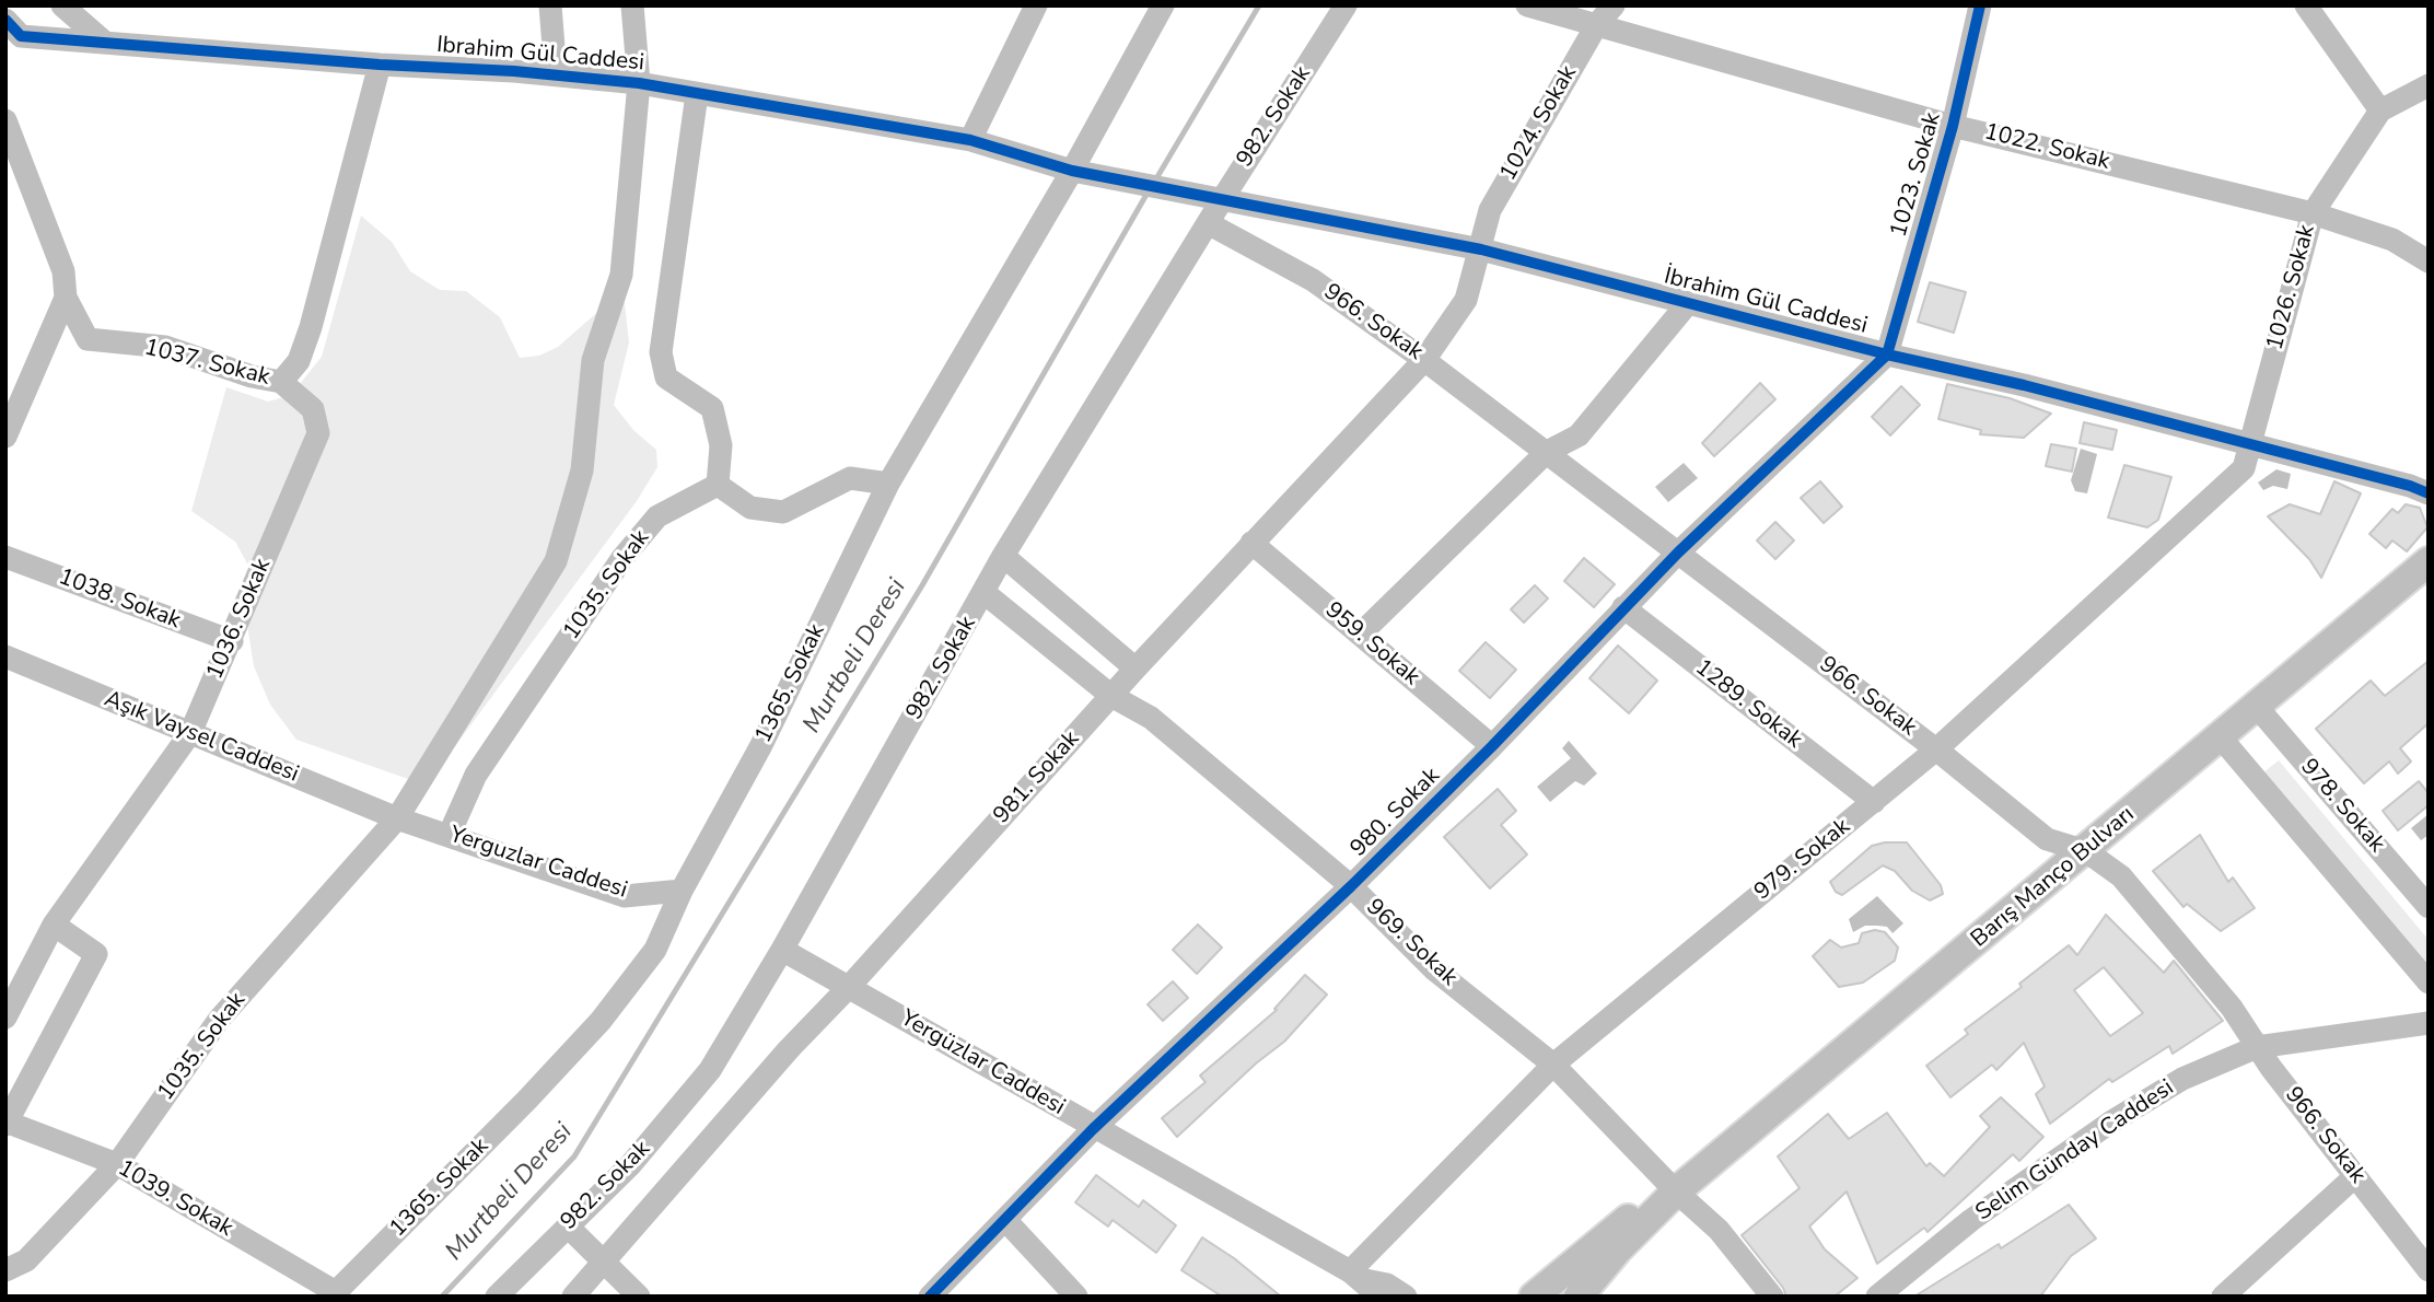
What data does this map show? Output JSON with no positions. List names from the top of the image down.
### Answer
{
  "streets": {
    "main road": ["Barış Manço Bulvarı"],
    "street": [
      "Ibrahim Gül Caddesi",
      "982. Sokak",
      "1024. Sokak",
      "1022. Sokak",
      "1023. Sokak",
      "1026. Sokak",
      "İbrahim Gül Caddesi",
      "966. Sokak",
      "1037. Sokak",
      "1035. Sokak",
      "1038. Sokak",
      "1036. Sokak",
      "959. Sokak",
      "1365. Sokak",
      "1289. Sokak",
      "Aşık Vaysel Caddesi",
      "981. Sokak",
      "978. Sokak",
      "980. Sokak",
      "979. Sokak",
      "Yerguzlar Caddesi",
      "969. Sokak",
      "Yergüzlar Caddesi",
      "Selim Günday Caddesi",
      "1039. Sokak"
    ]
  },
  "crossings": [
    ["Ibrahim Gül Caddesi", "982. Sokak"],
    ["Ibrahim Gül Caddesi", "İbrahim Gül Caddesi"],
    ["Ibrahim Gül Caddesi", "1035. Sokak"],
    ["Ibrahim Gül Caddesi", "1365. Sokak"],
    ["982. Sokak", "İbrahim Gül Caddesi"],
    ["982. Sokak", "966. Sokak"],
    ["982. Sokak", "969. Sokak"],
    ["982. Sokak", "Yergüzlar Caddesi"],
    ["1024. Sokak", "1022. Sokak"],
    ["1024. Sokak", "İbrahim Gül Caddesi"],
    ["1024. Sokak", "981. Sokak"],
    ["1022. Sokak", "1023. Sokak"],
    ["1022. Sokak", "1026. Sokak"],
    ["1023. Sokak", "İbrahim Gül Caddesi"],
    ["1023. Sokak", "980. Sokak"],
    ["1026. Sokak", "İbrahim Gül Caddesi"],
    ["1026. Sokak", "979. Sokak"],
    ["İbrahim Gül Caddesi", "981. Sokak"],
    ["İbrahim Gül Caddesi", "980. Sokak"],
    ["İbrahim Gül Caddesi", "979. Sokak"],
    ["966. Sokak", "981. Sokak"],
    ["966. Sokak", "980. Sokak"],
    ["966. Sokak", "979. Sokak"],
    ["966. Sokak", "Barış Manço Bulvarı"],
    ["966. Sokak", "Selim Günday Caddesi"],
    ["1037. Sokak", "1036. Sokak"],
    ["1035. Sokak", "Aşık Vaysel Caddesi"],
    ["1035. Sokak", "Yerguzlar Caddesi"],
    ["1035. Sokak", "1039. Sokak"],
    ["1038. Sokak", "1036. Sokak"],
    ["1036. Sokak", "Aşık Vaysel Caddesi"],
    ["959. Sokak", "981. Sokak"],
    ["959. Sokak", "980. Sokak"],
    ["1365. Sokak", "Yerguzlar Caddesi"],
    ["1365. Sokak", "1039. Sokak"],
    ["1289. Sokak", "980. Sokak"],
    ["1289. Sokak", "979. Sokak"],
    ["Aşık Vaysel Caddesi", "Yerguzlar Caddesi"],
    ["981. Sokak", "969. Sokak"],
    ["981. Sokak", "Yergüzlar Caddesi"],
    ["978. Sokak", "Barış Manço Bulvarı"],
    ["980. Sokak", "969. Sokak"],
    ["980. Sokak", "Yergüzlar Caddesi"],
    ["979. Sokak", "969. Sokak"],
    ["979. Sokak", "Yergüzlar Caddesi"],
    ["Barış Manço Bulvarı", "969. Sokak"]
  ],
  "water": ["Murtbeli Deresi"]
}
